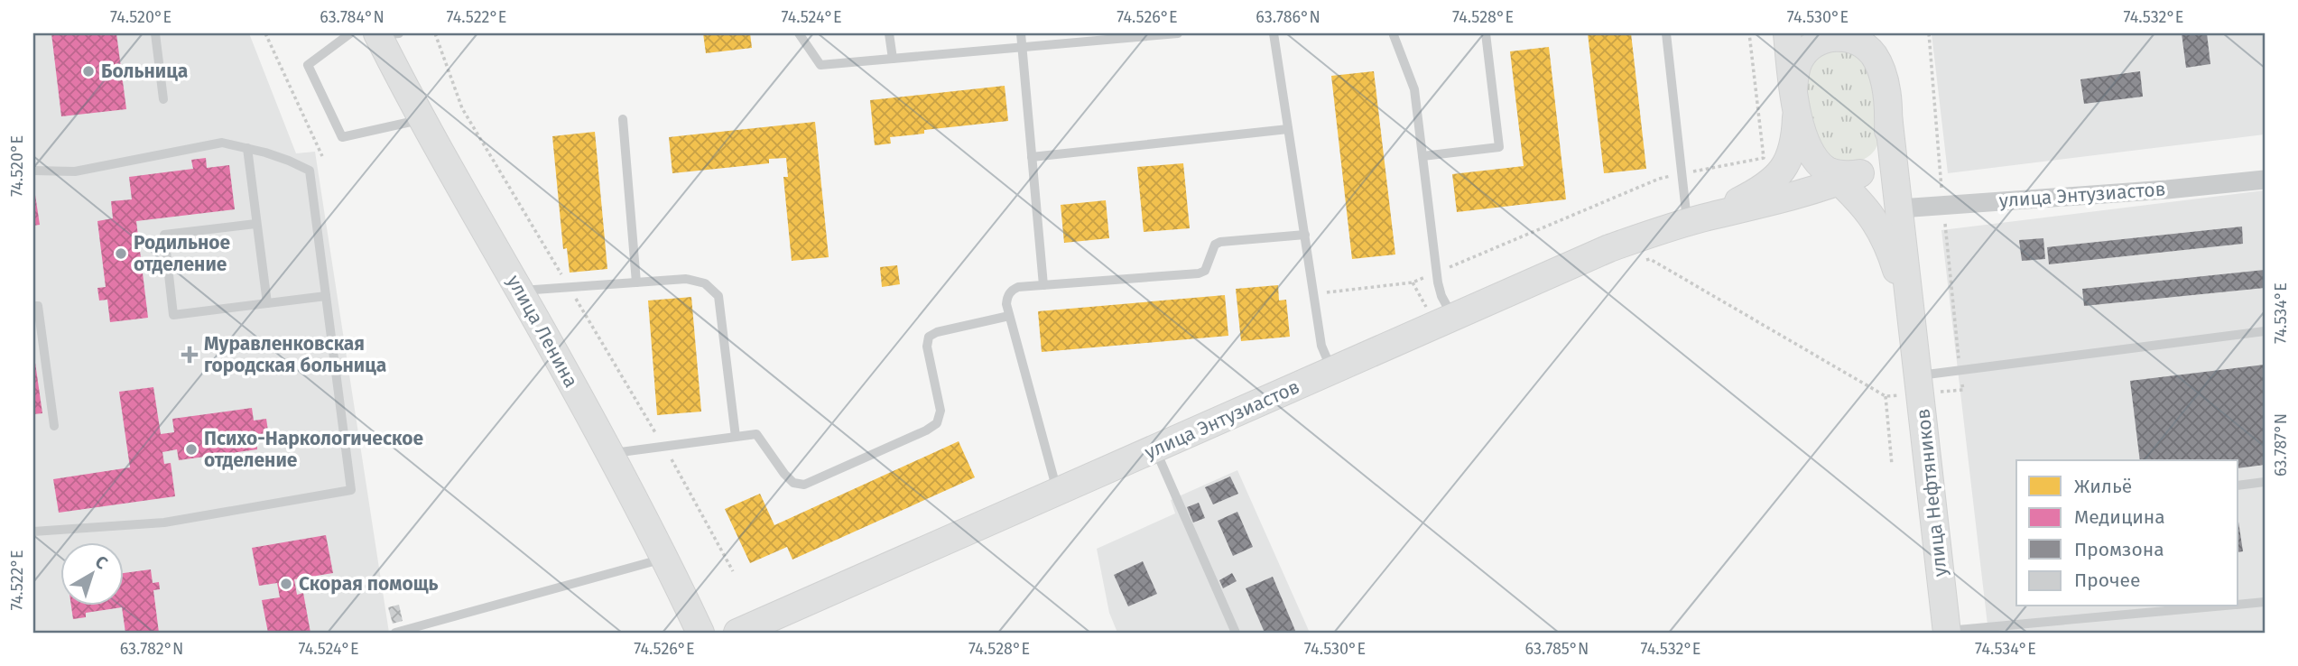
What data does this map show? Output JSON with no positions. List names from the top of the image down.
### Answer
{
  "streets": {
    "main road": ["улица Энтузиастов", "улица Ленина", "улица Нефтяников"]
  },
  "crossings": [
    ["улица Энтузиастов", "улица Нефтяников"]
  ],
  "places": {
    "other": [
      "Больница",
      "Родильное отделение",
      "Психо-Наркологическое отделение",
      "Скорая помощь"
    ],
    "health": ["Муравленковская городская больница"]
  },
  "legend": [
    "Жильё",
    "Медицина",
    "Промзона",
    "Прочее"
  ],
  "north": "top right",
  "coordinates": [
    "74.520°E",
    "63.784°N",
    "74.522°E",
    "74.524°E",
    "74.526°E",
    "63.786°N",
    "74.528°E",
    "74.530°E",
    "74.532°E",
    "74.534°E",
    "63.787°N",
    "63.782°N",
    "63.785°N"
  ]
}
